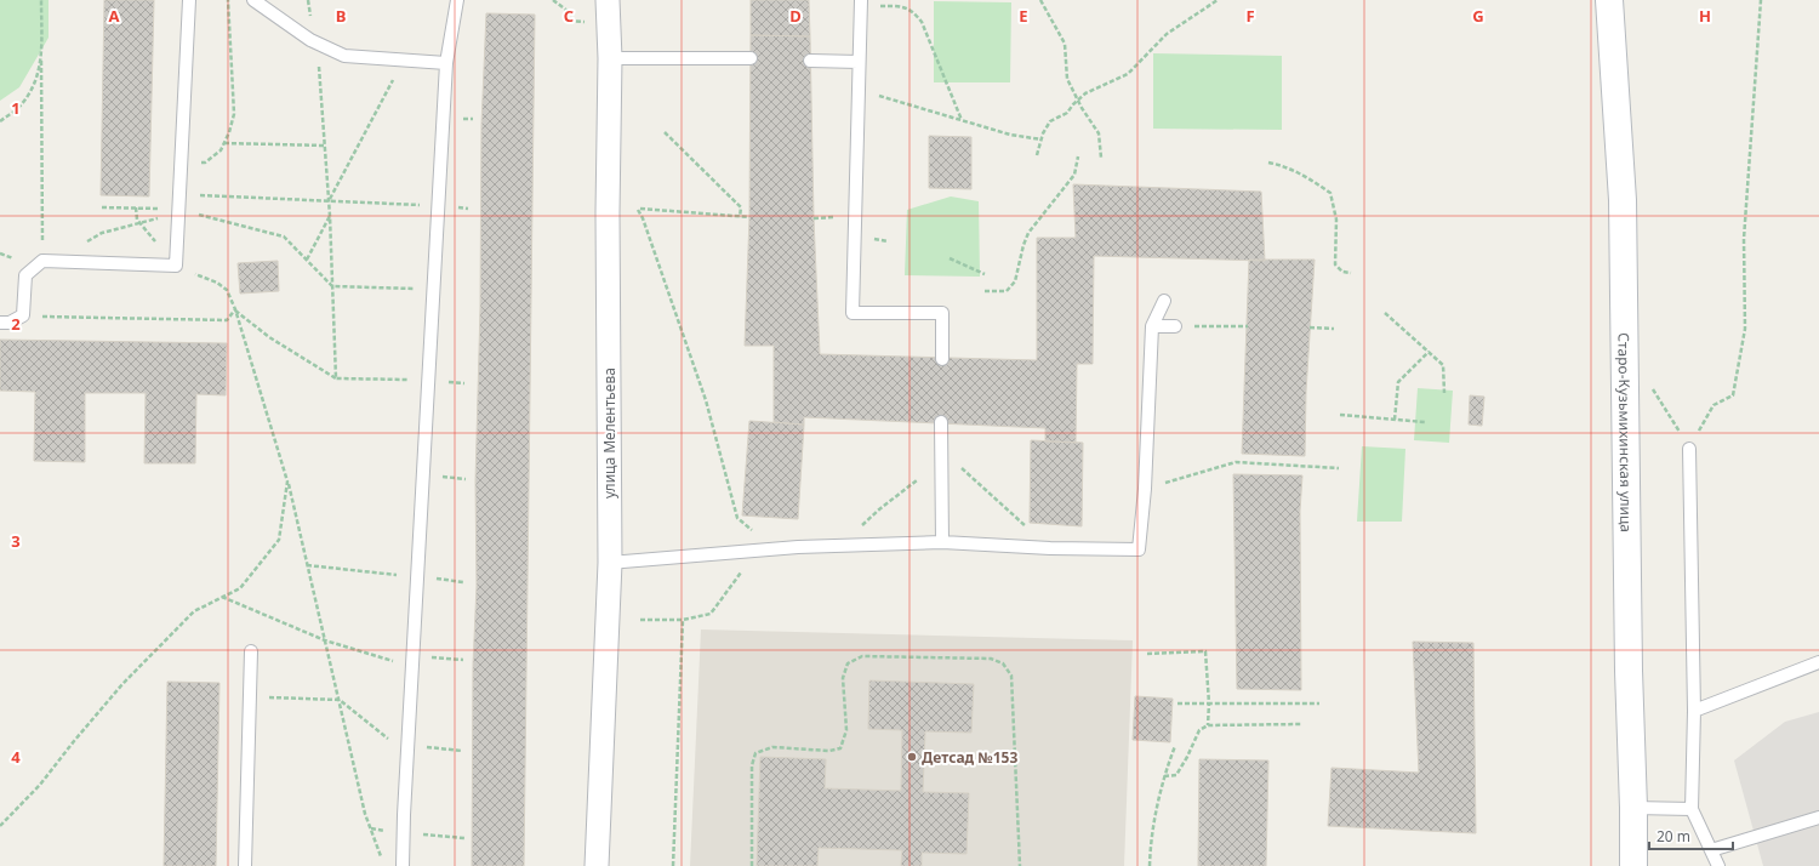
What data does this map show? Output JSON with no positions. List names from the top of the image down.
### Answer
{
  "streets": {
    "main road": ["Старо-Кузьмихинская улица"],
    "street": ["улица Мелентьева"]
  },
  "places": ["Детсад №153"],
  "scale_bar": "20 m",
  "grid": {
    "columns": [
      "A",
      "B",
      "C",
      "D",
      "E",
      "F",
      "G",
      "H"
    ],
    "rows": [
      "1",
      "2",
      "3",
      "4"
    ]
  }
}
